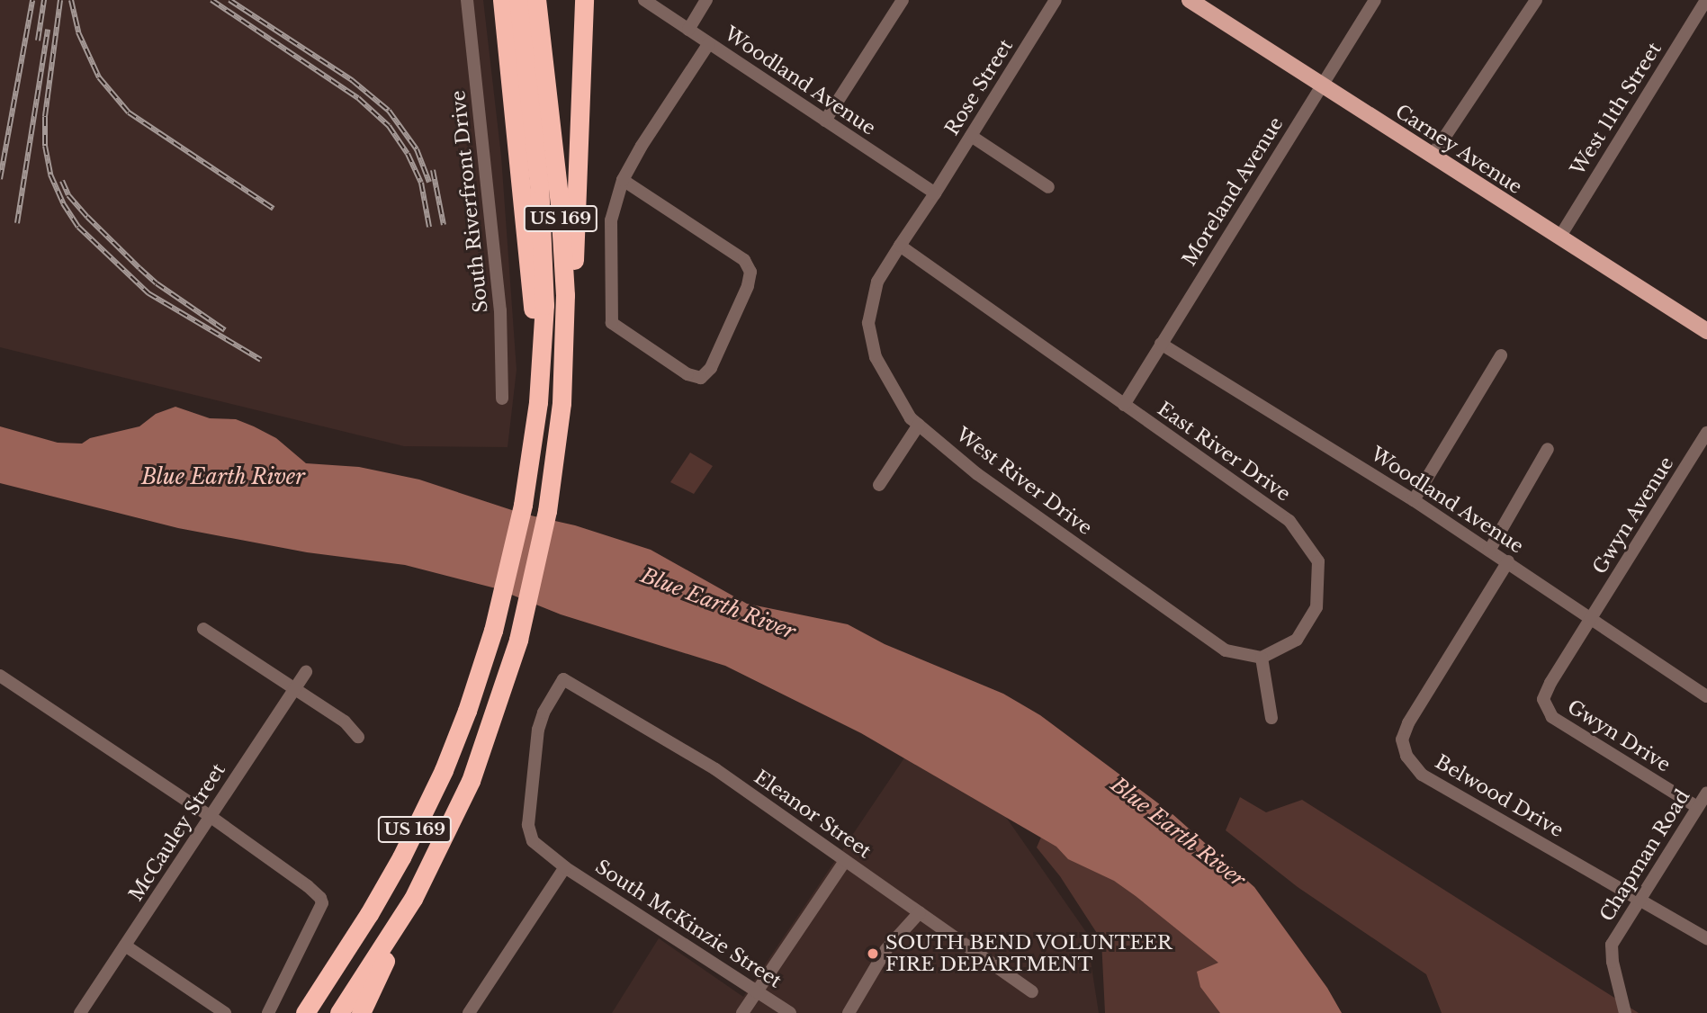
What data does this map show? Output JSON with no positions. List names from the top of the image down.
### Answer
{
  "streets": {
    "highway": ["US 169"],
    "main road": ["Carney Avenue"],
    "street": [
      "Woodland Avenue",
      "Rose Street",
      "West 11th Street",
      "Moreland Avenue",
      "South Riverfront Drive",
      "East River Drive",
      "West River Drive",
      "Gwyn Avenue",
      "Gwyn Drive",
      "Belwood Drive",
      "Eleanor Street",
      "McCauley Street",
      "Chapman Road",
      "South McKinzie Street"
    ]
  },
  "crossings": [
    ["Woodland Avenue", "Rose Street"],
    ["Woodland Avenue", "Moreland Avenue"],
    ["Woodland Avenue", "West River Drive"],
    ["Woodland Avenue", "Gwyn Avenue"],
    ["Woodland Avenue", "Gwyn Drive"],
    ["Woodland Avenue", "Belwood Drive"],
    ["Rose Street", "West River Drive"],
    ["West 11th Street", "Carney Avenue"],
    ["Carney Avenue", "Moreland Avenue"],
    ["Moreland Avenue", "East River Drive"],
    ["East River Drive", "West River Drive"],
    ["Gwyn Avenue", "Gwyn Drive"],
    ["Gwyn Drive", "Chapman Road"],
    ["Belwood Drive", "Chapman Road"],
    ["Eleanor Street", "South McKinzie Street"]
  ],
  "water": ["Blue Earth River"],
  "places": ["SOUTH BEND VOLUNTEER FIRE DEPARTMENT"]
}
